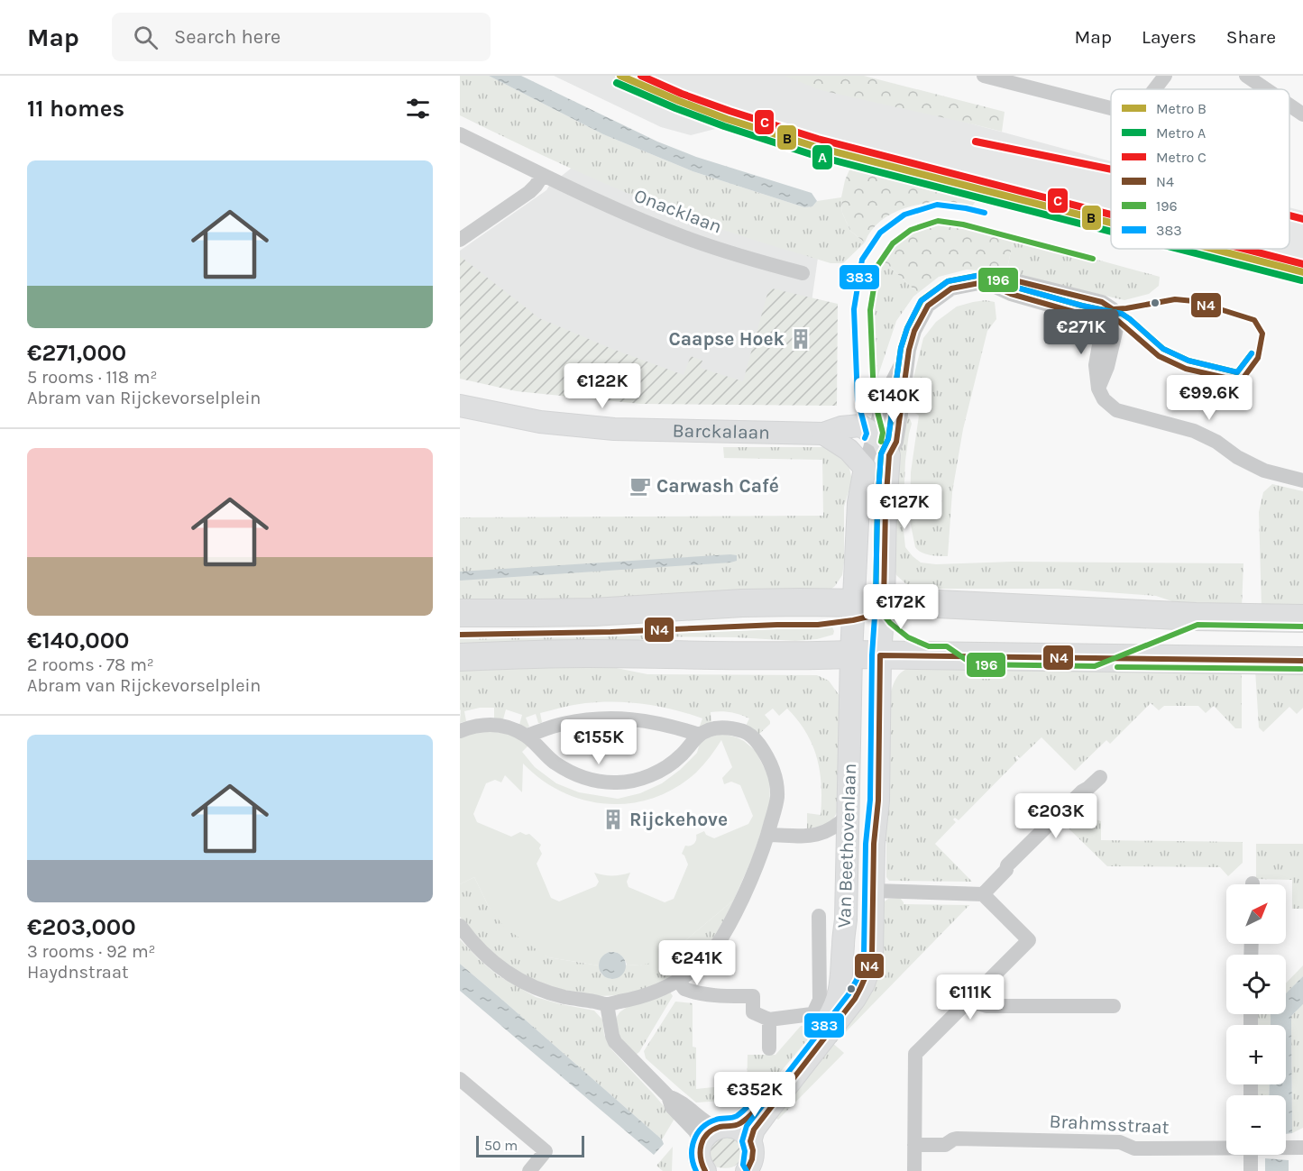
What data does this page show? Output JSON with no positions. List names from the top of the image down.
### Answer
{
  "streets": {
    "street": [
      "Onacklaan",
      "Barckalaan",
      "Van Beethovenlaan",
      "Brahmsstraat"
    ]
  },
  "places": {
    "building": ["Caapse Hoek", "Rijckehove"],
    "cafe": ["Carwash Café"]
  },
  "lines": [
    "metro line B",
    "metro line C",
    "metro line A",
    "transit line 383",
    "transit line 196",
    "transit line N4"
  ],
  "legend": [
    "Metro B",
    "Metro A",
    "Metro C",
    "N4",
    "196",
    "383"
  ],
  "scale_bar": "50 m",
  "north": "top right",
  "page": {
    "header": "Map",
    "search": "Search here",
    "nav": ["Map", "Layers", "Share"],
    "heading": "11 homes",
    "list": [
      {
        "name": "€271,000",
        "note": "5 rooms · 118 m² · Abram van Rijckevorselplein"
      },
      {
        "name": "€140,000",
        "note": "2 rooms · 78 m² · Abram van Rijckevorselplein"
      },
      {
        "name": "€203,000",
        "note": "3 rooms · 92 m² · Haydnstraat"
      }
    ],
    "price": [
      "€271K",
      "€122K",
      "€99.6K",
      "€140K",
      "€127K",
      "€172K",
      "€155K",
      "€203K",
      "€241K",
      "€111K",
      "€352K"
    ],
    "map_buttons": ["+", "−"],
    "scale": "50 m"
  }
}
